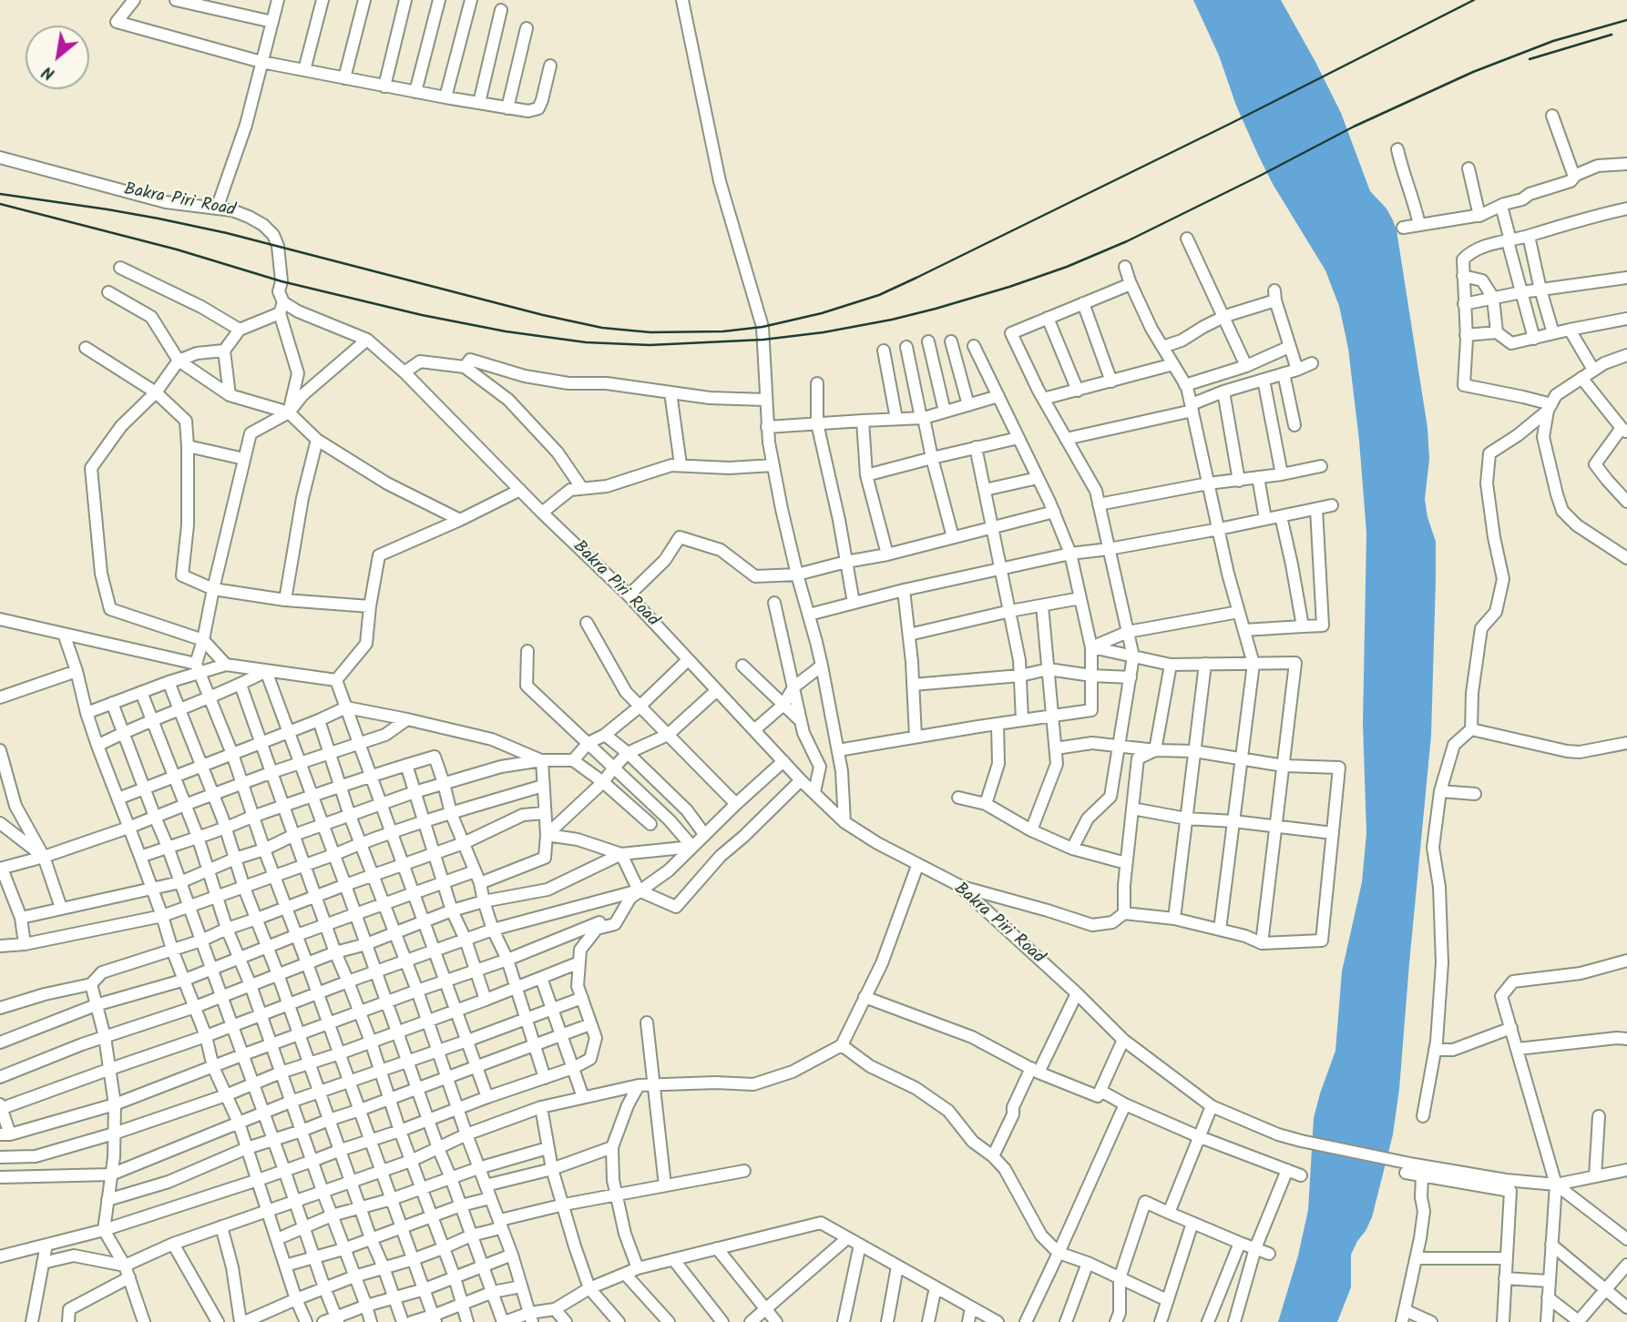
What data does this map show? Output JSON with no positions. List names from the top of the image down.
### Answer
{
  "streets": {
    "street": ["Bakra Piri Road"]
  },
  "north": "bottom left"
}
